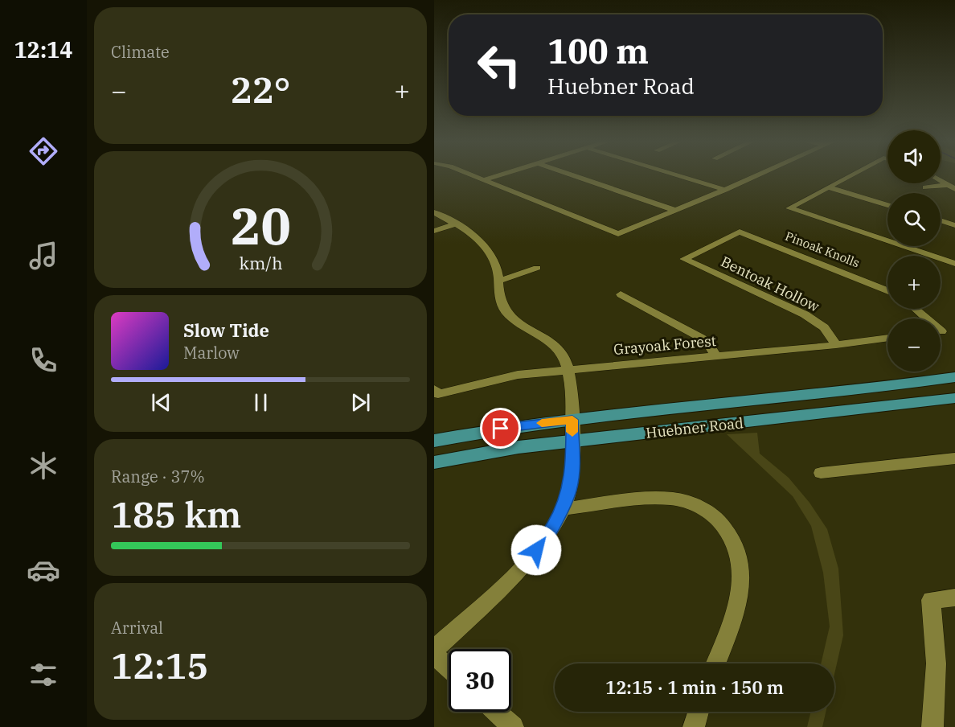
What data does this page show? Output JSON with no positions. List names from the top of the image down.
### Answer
{
  "streets": {
    "main road": ["Huebner Road"],
    "street": ["Pinoak Knolls", "Bentoak Hollow", "Grayoak Forest"]
  },
  "crossings": [
    ["Pinoak Knolls", "Bentoak Hollow"],
    ["Bentoak Hollow", "Grayoak Forest"]
  ],
  "page": {
    "tabs": "12:14",
    "tile": [
      "Climate",
      ["Range · 37%", "185 km"],
      ["Arrival", "12:15"]
    ],
    "turn": ["100 m", "Huebner Road"],
    "heat": ["−", "22°", "+"],
    "map_buttons": ["+", "−"],
    "song": ["Slow Tide", "Marlow"],
    "limit": "30",
    "trip": "12:15 · 1 min · 150 m",
    "gauge": ["20", "km/h"]
  }
}
